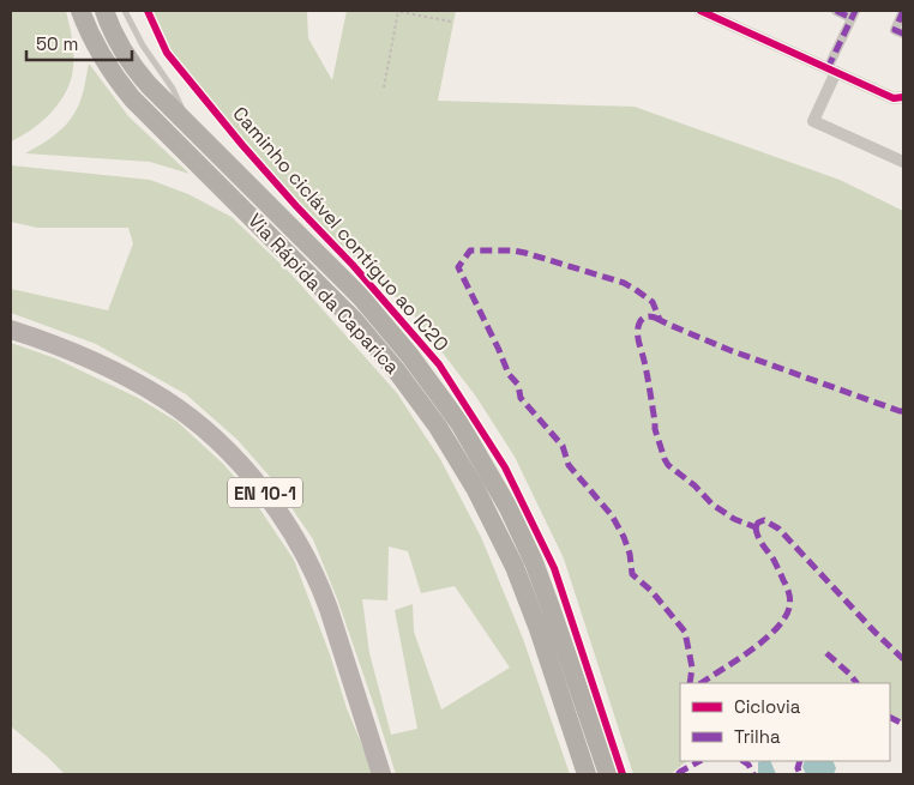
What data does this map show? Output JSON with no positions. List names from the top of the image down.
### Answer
{
  "streets": {
    "highway": ["Via Rápida da Caparica"],
    "main road": ["EN 10-1"],
    "cycle path": ["Caminho ciclável contíguo ao IC20"]
  },
  "legend": ["Ciclovia", "Trilha"],
  "scale_bar": "50 m"
}
